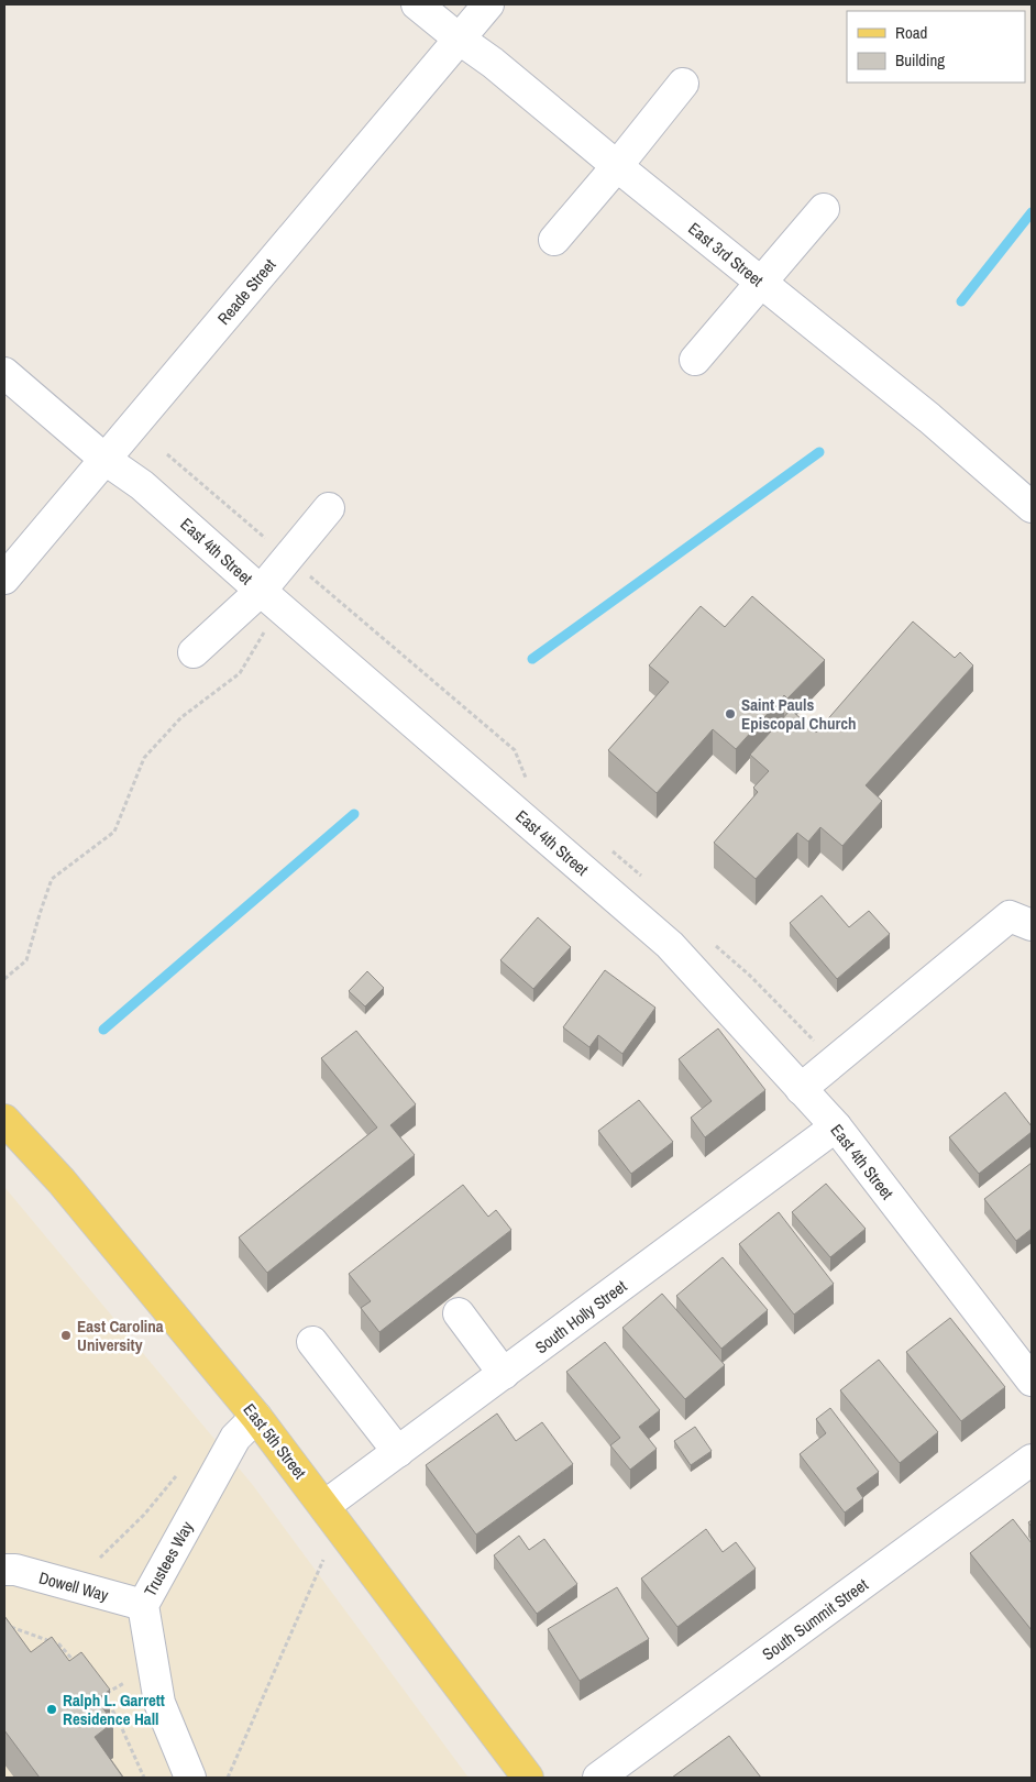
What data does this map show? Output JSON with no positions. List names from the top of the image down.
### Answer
{
  "streets": {
    "main road": ["East 5th Street"],
    "street": [
      "East 3rd Street",
      "Reade Street",
      "East 4th Street",
      "South Holly Street",
      "Trustees Way",
      "Dowell Way",
      "South Summit Street"
    ]
  },
  "crossings": [
    ["East 3rd Street", "Reade Street"],
    ["Reade Street", "East 4th Street"],
    ["East 4th Street", "South Holly Street"],
    ["South Holly Street", "East 5th Street"],
    ["East 5th Street", "Trustees Way"],
    ["Trustees Way", "Dowell Way"]
  ],
  "places": ["Saint Pauls Episcopal Church", "East Carolina University", "Ralph L. Garrett Residence Hall"],
  "legend": ["Road", "Building"]
}
